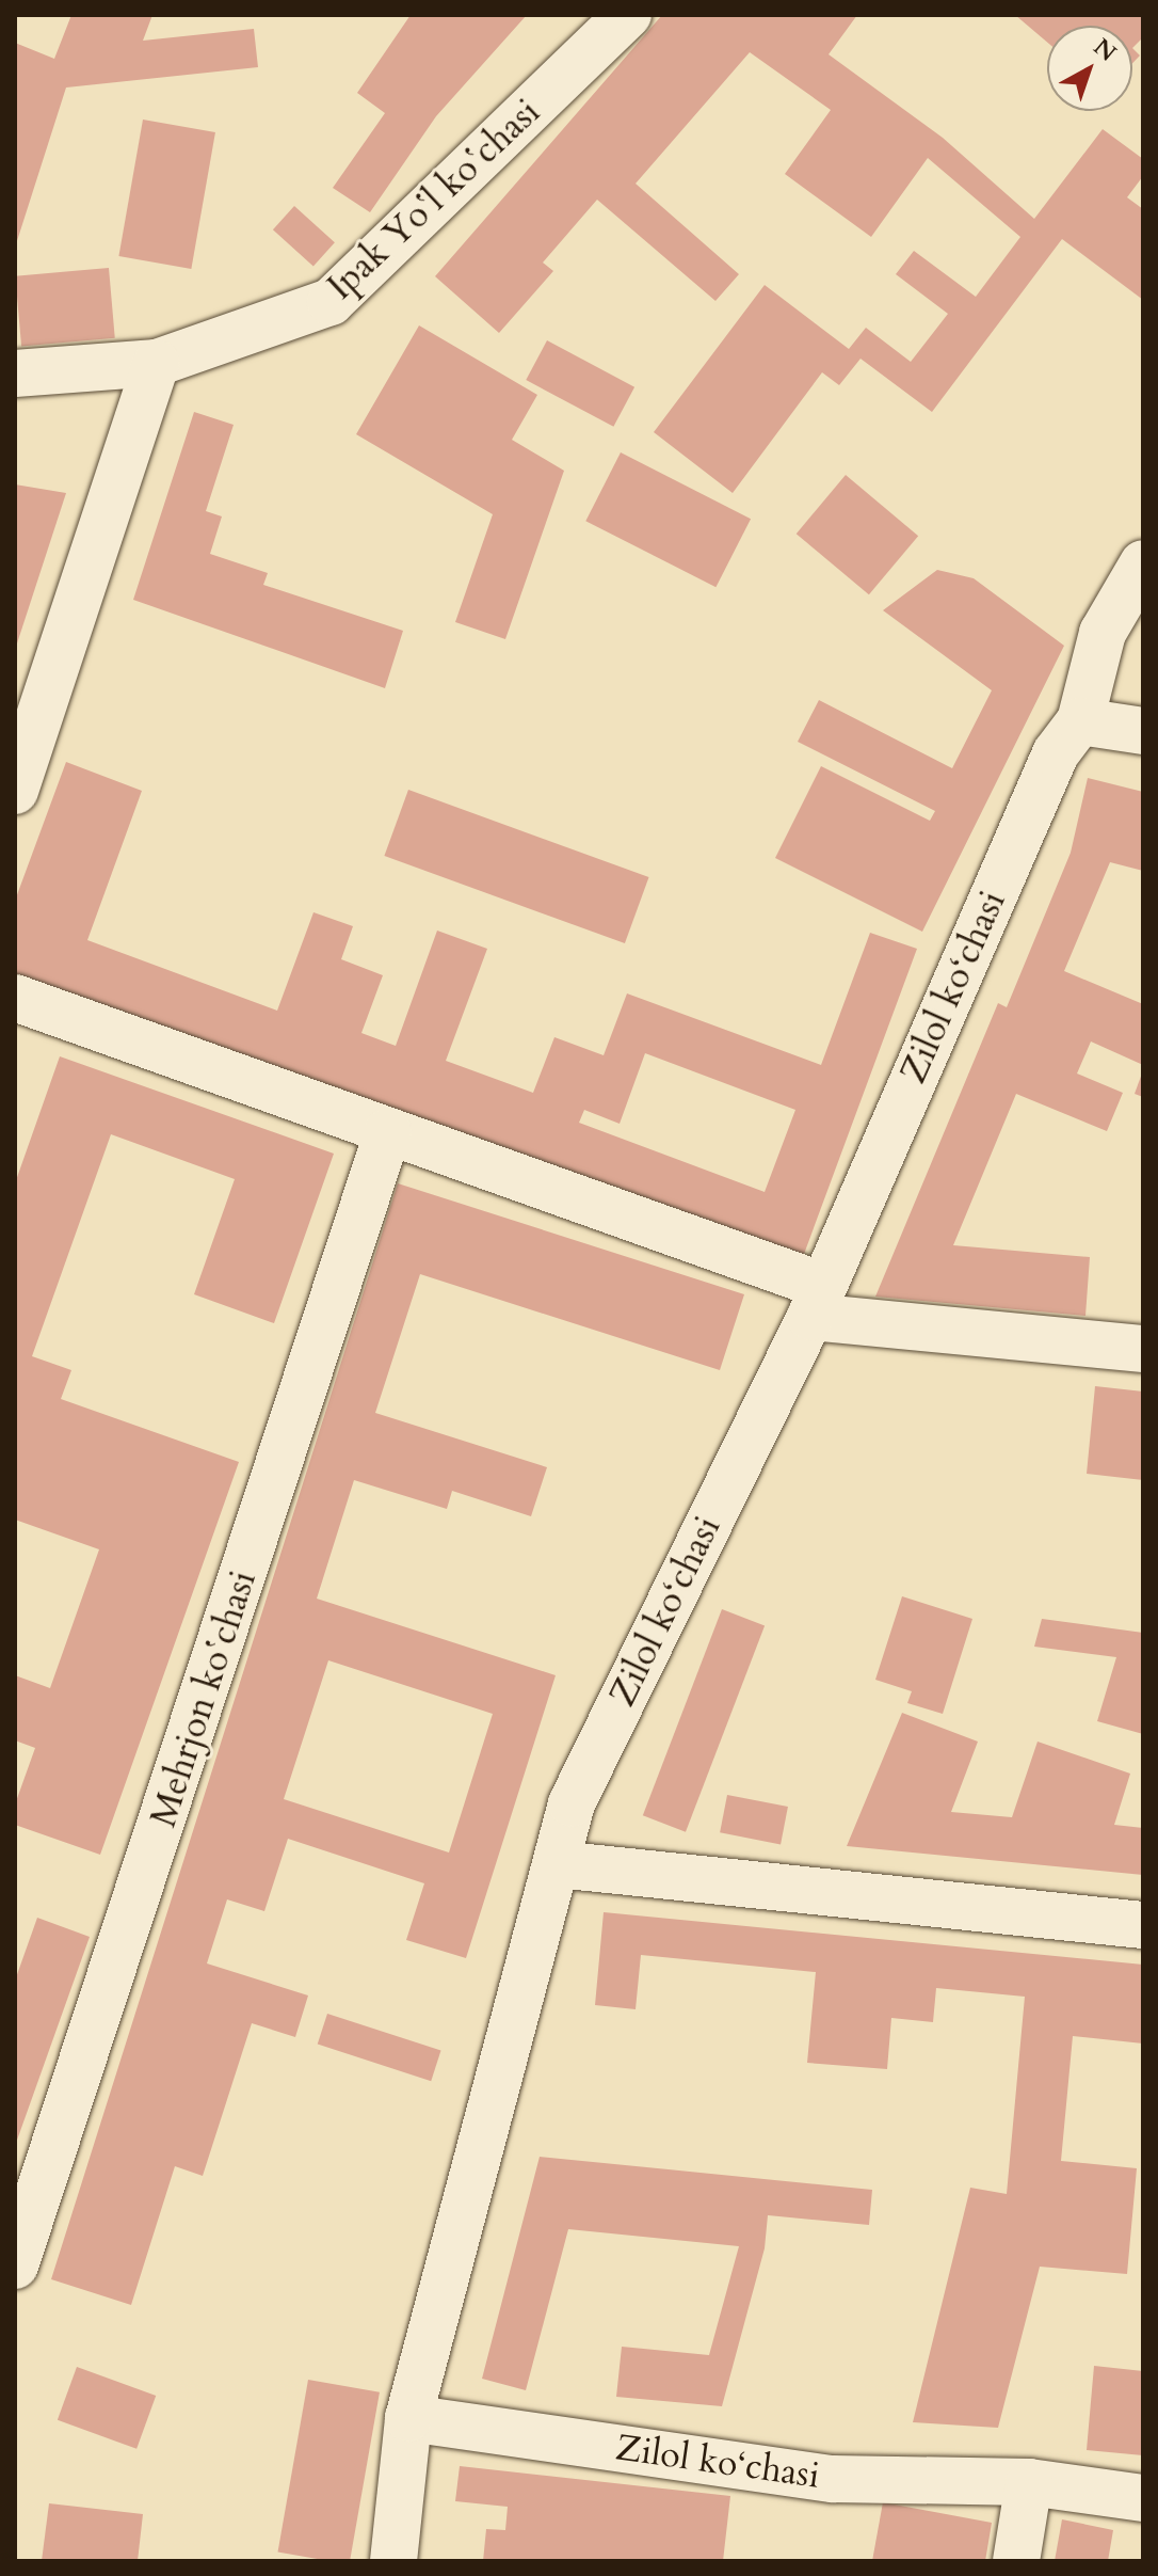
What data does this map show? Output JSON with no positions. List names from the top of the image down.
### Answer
{
  "streets": {
    "street": ["Ipak Yoʻl koʻchasi", "Zilol ko‘chasi", "Mehrjon koʻchasi"]
  },
  "north": "top right"
}
